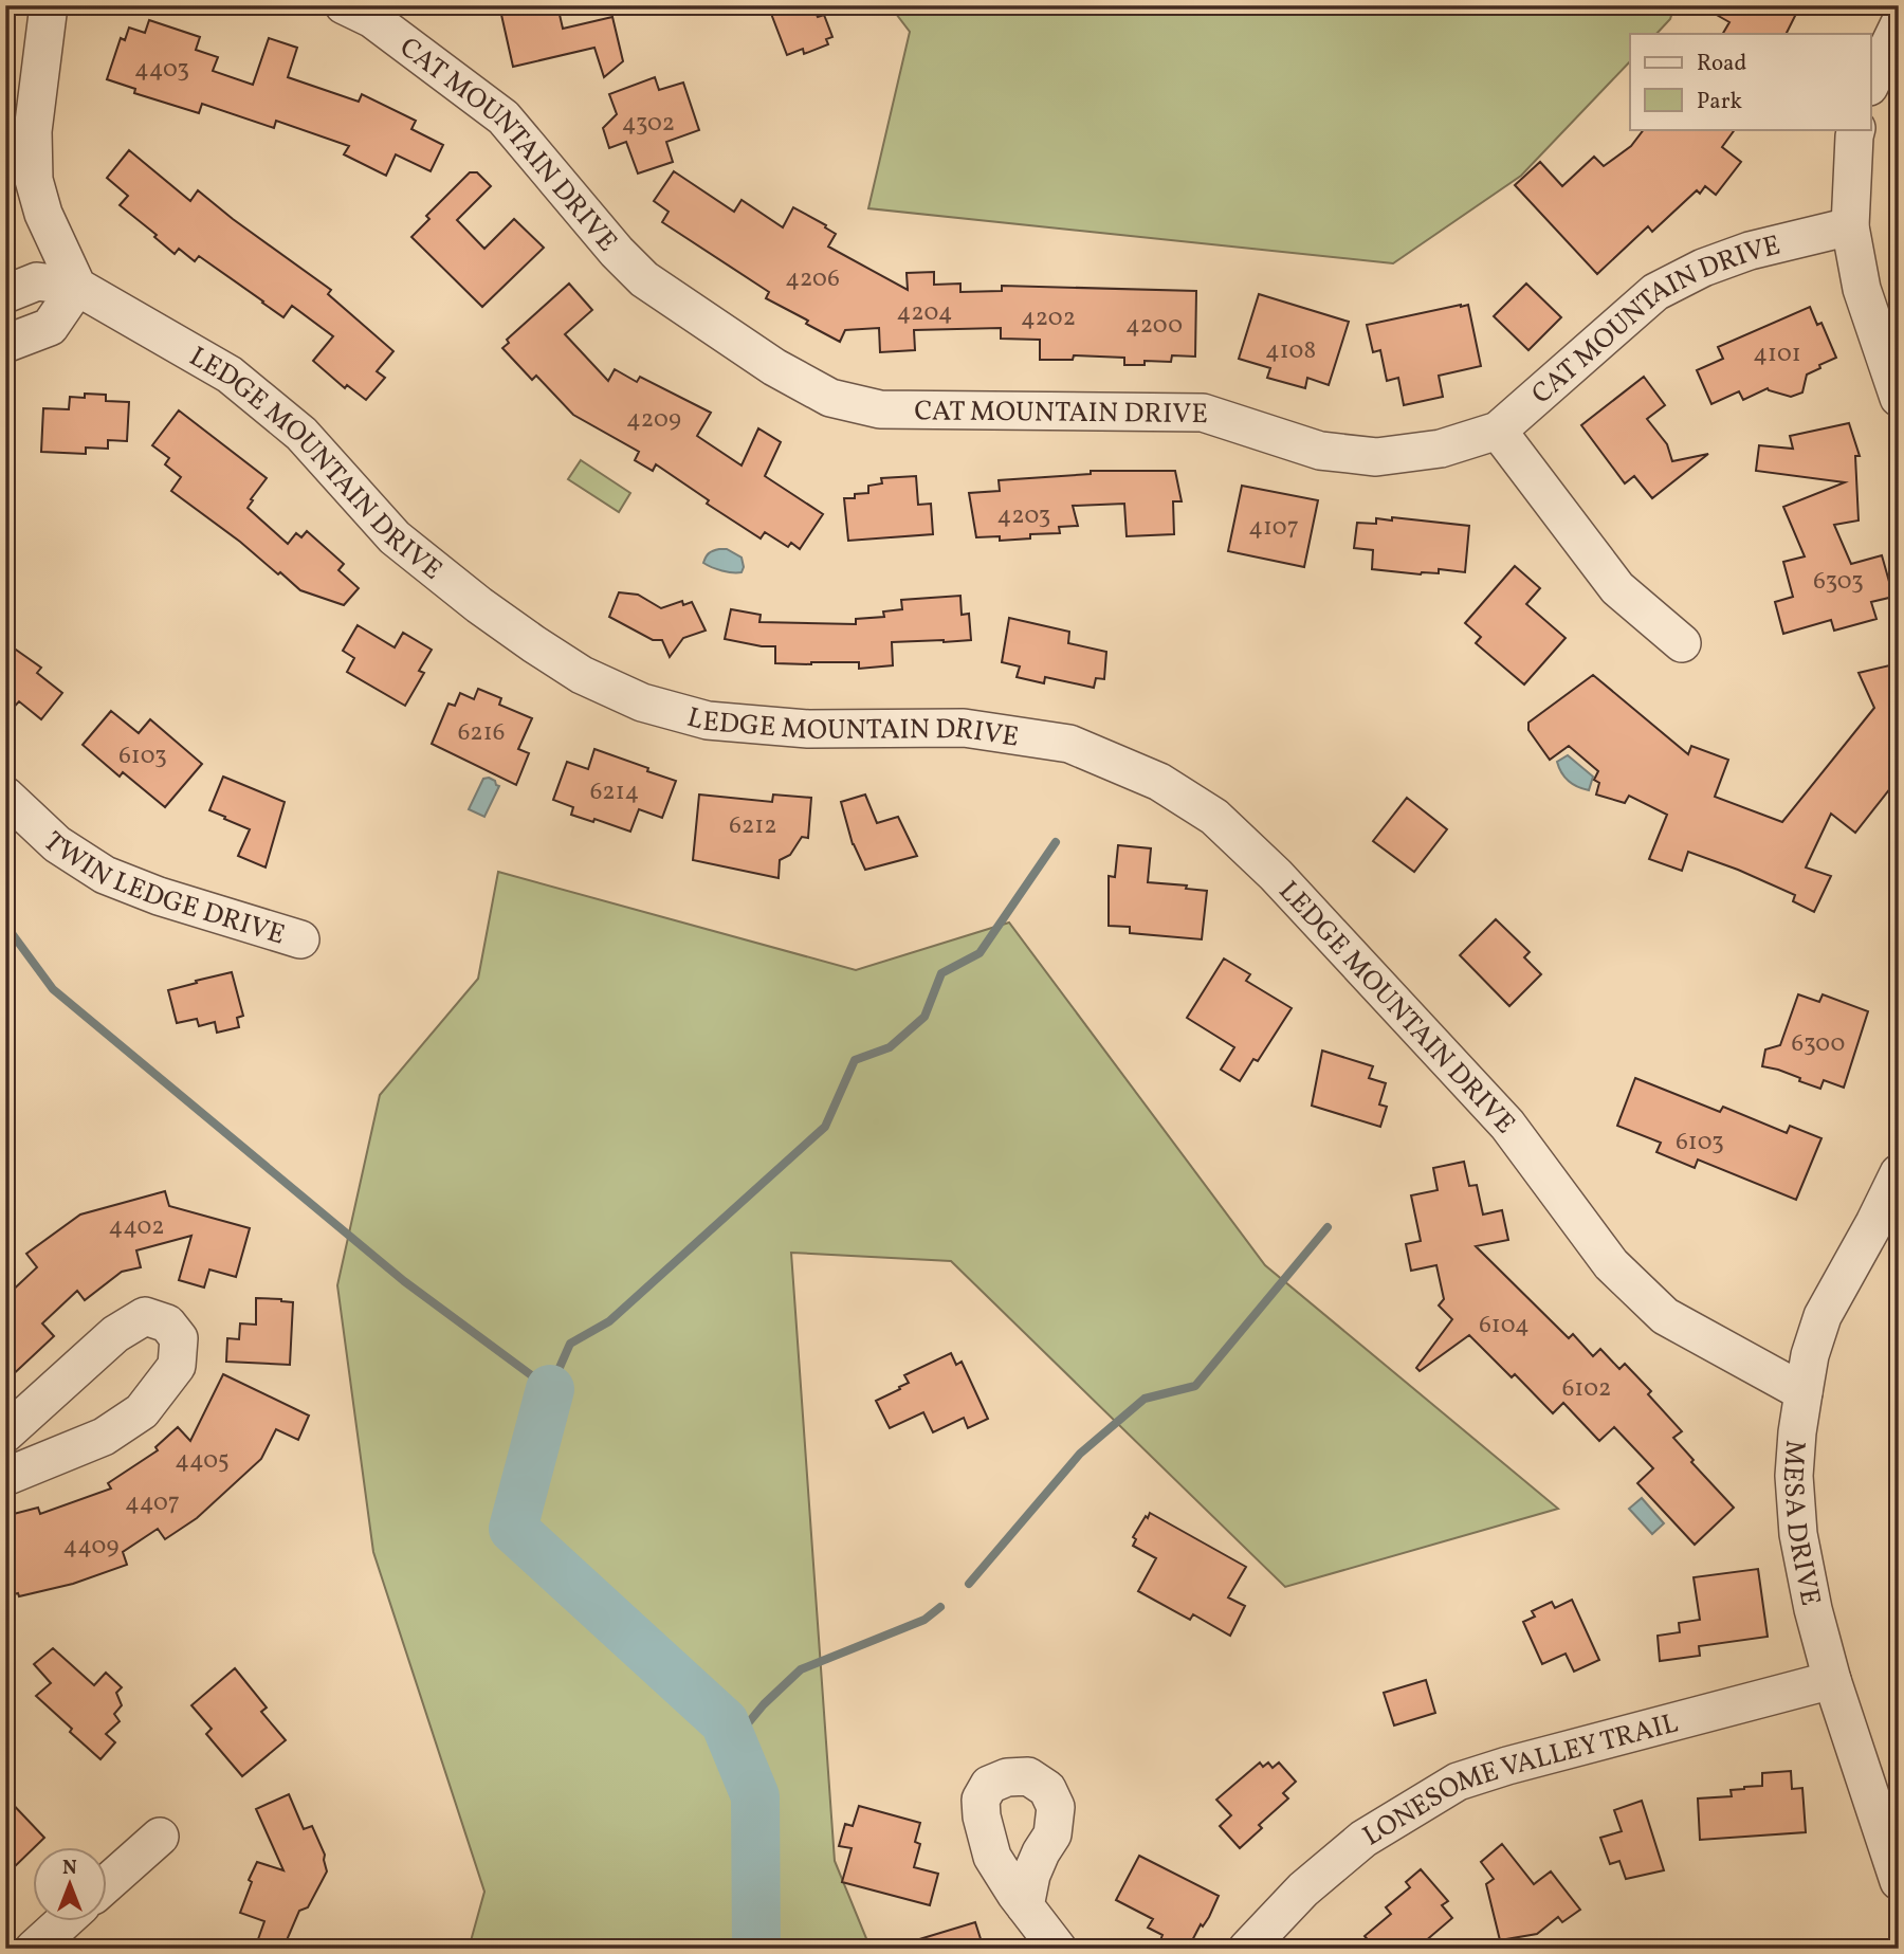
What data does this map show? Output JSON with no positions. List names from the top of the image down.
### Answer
{
  "streets": {
    "street": [
      "CAT MOUNTAIN DRIVE",
      "LEDGE MOUNTAIN DRIVE",
      "TWIN LEDGE DRIVE",
      "MESA DRIVE",
      "LONESOME VALLEY TRAIL"
    ]
  },
  "crossings": [
    ["LEDGE MOUNTAIN DRIVE", "MESA DRIVE"],
    ["MESA DRIVE", "LONESOME VALLEY TRAIL"]
  ],
  "house_numbers": [
    "4403",
    "4302",
    "4206",
    "4204",
    "4202",
    "4200",
    "4108",
    "4101",
    "4209",
    "4203",
    "4107",
    "6303",
    "6216",
    "6103",
    "6214",
    "6212",
    "6300",
    "6103",
    "4402",
    "6104",
    "6102",
    "4405",
    "4407",
    "4409"
  ],
  "legend": ["Road", "Park"],
  "north": "top"
}
